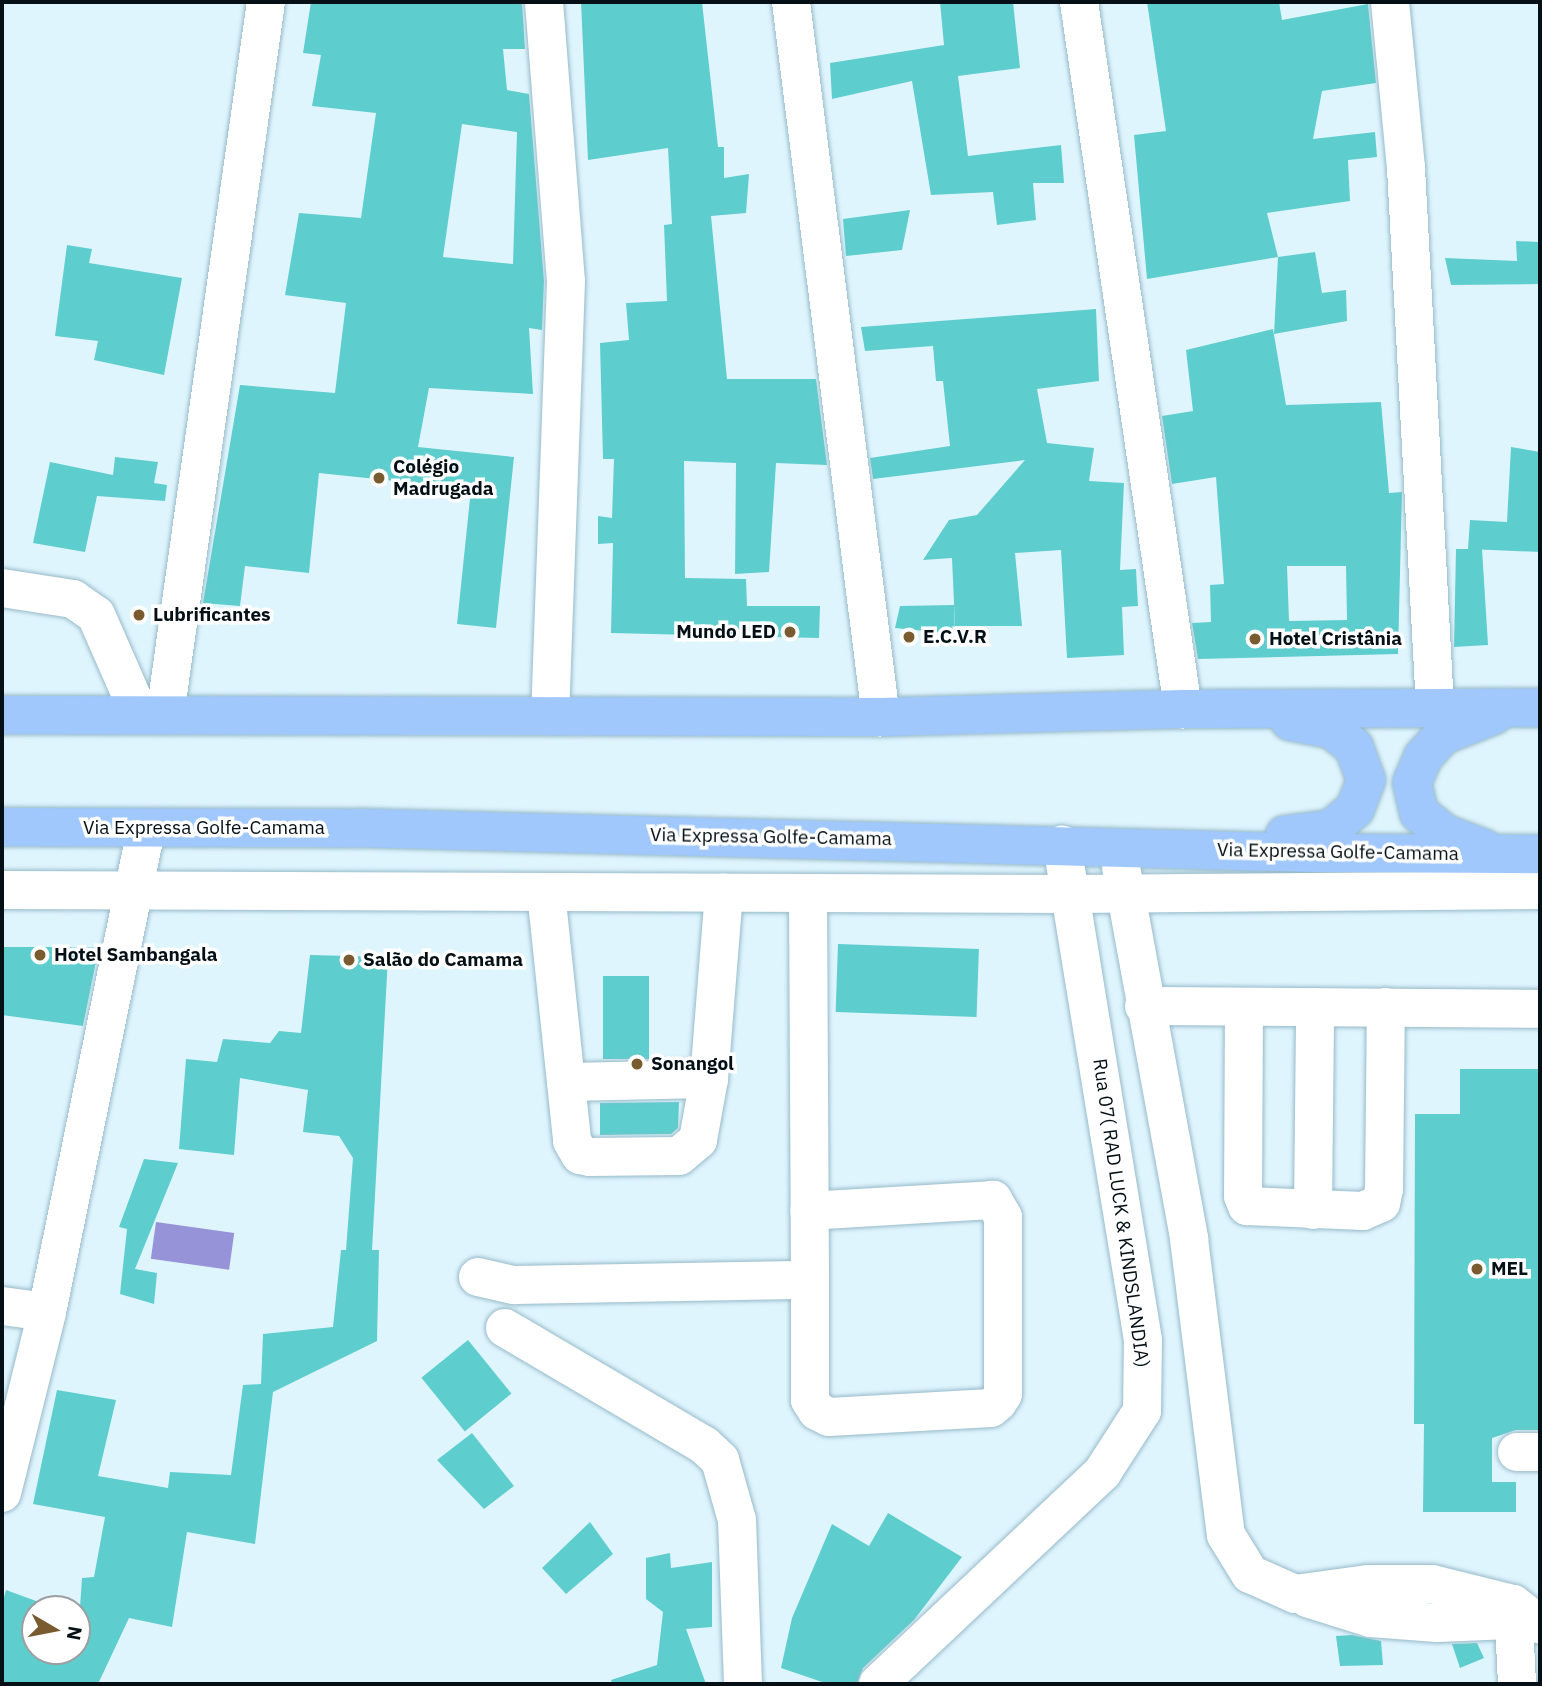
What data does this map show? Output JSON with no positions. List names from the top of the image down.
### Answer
{
  "streets": {
    "highway": ["Via Expressa Golfe-Camama"],
    "street": ["Rua 07( RAD LUCK & KINDSLANDIA)"]
  },
  "crossings": [
    ["Via Expressa Golfe-Camama", "Rua 07( RAD LUCK & KINDSLANDIA)"]
  ],
  "places": [
    "Colégio Madrugada",
    "Lubrificantes",
    "Mundo LED",
    "E.C.V.R",
    "Hotel Cristânia",
    "Hotel Sambangala",
    "Salão do Camama",
    "Sonangol",
    "MEL"
  ],
  "north": "right"
}
